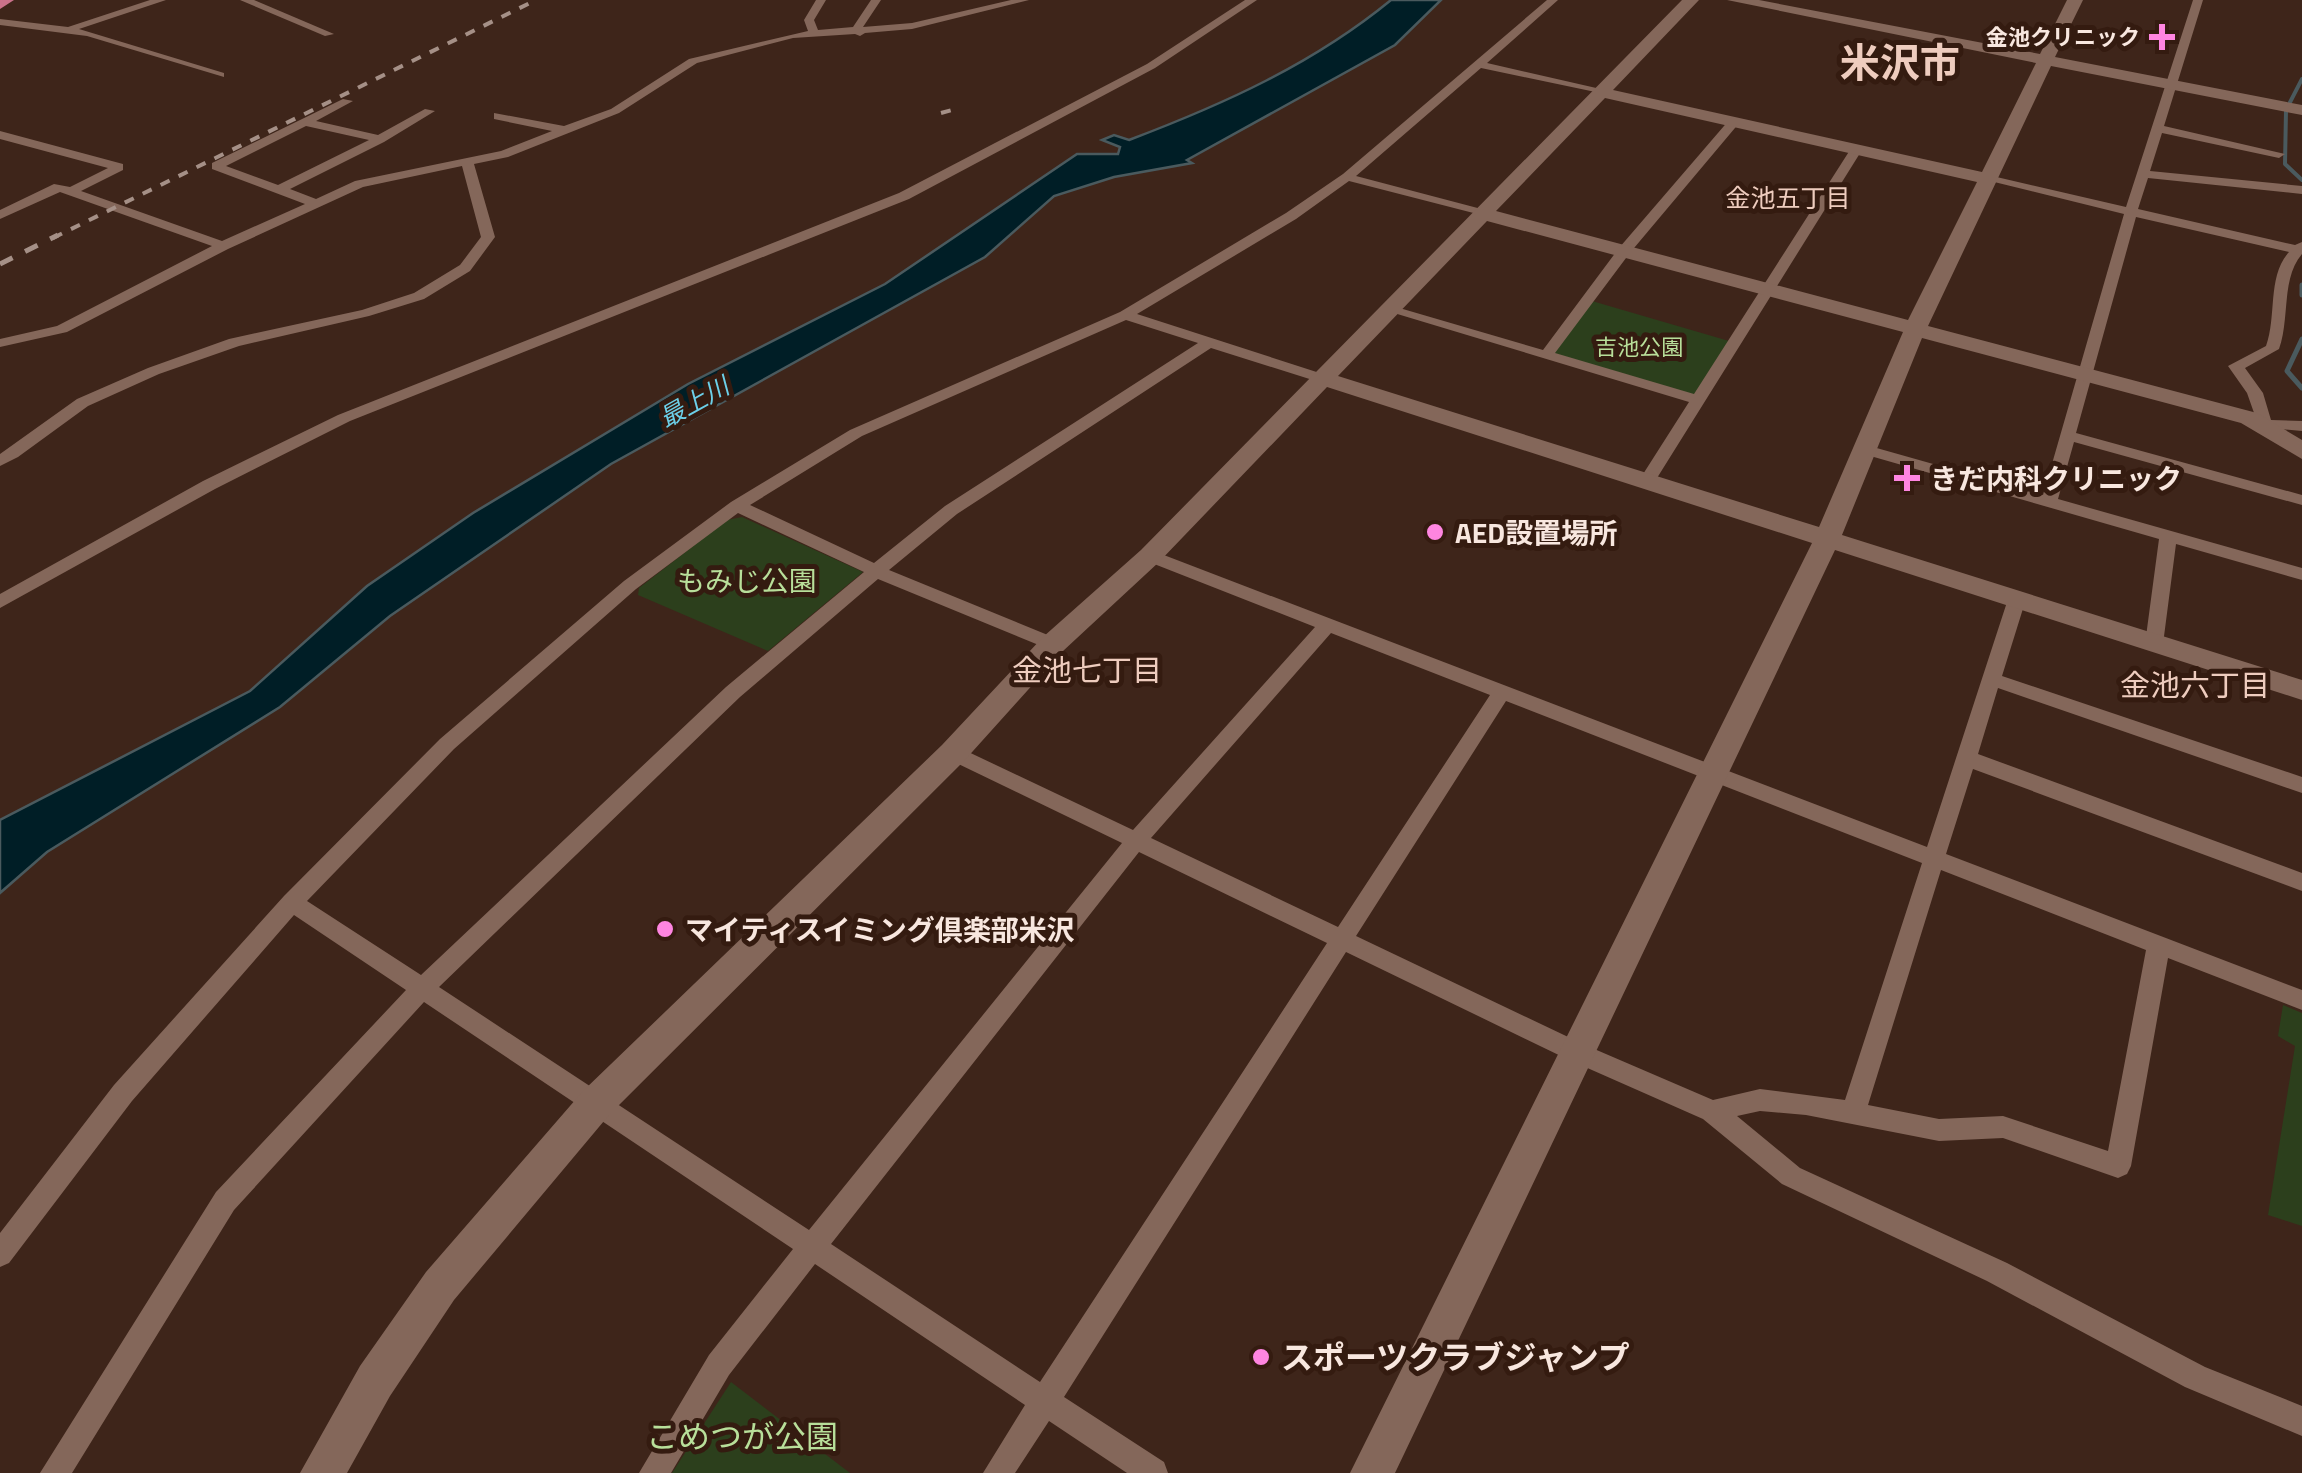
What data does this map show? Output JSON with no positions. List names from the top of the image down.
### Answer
{
  "districts": [
    "米沢市",
    "金池五丁目",
    "金池七丁目",
    "金池六丁目"
  ],
  "water": ["最上川"],
  "parks": ["吉池公園", "もみじ公園", "こめつが公園"],
  "places": {
    "health": ["金池クリニック", "きだ内科クリニック"],
    "other": ["AED設置場所", "マイティスイミング倶楽部米沢", "スポーツクラブジャンプ"]
  }
}
